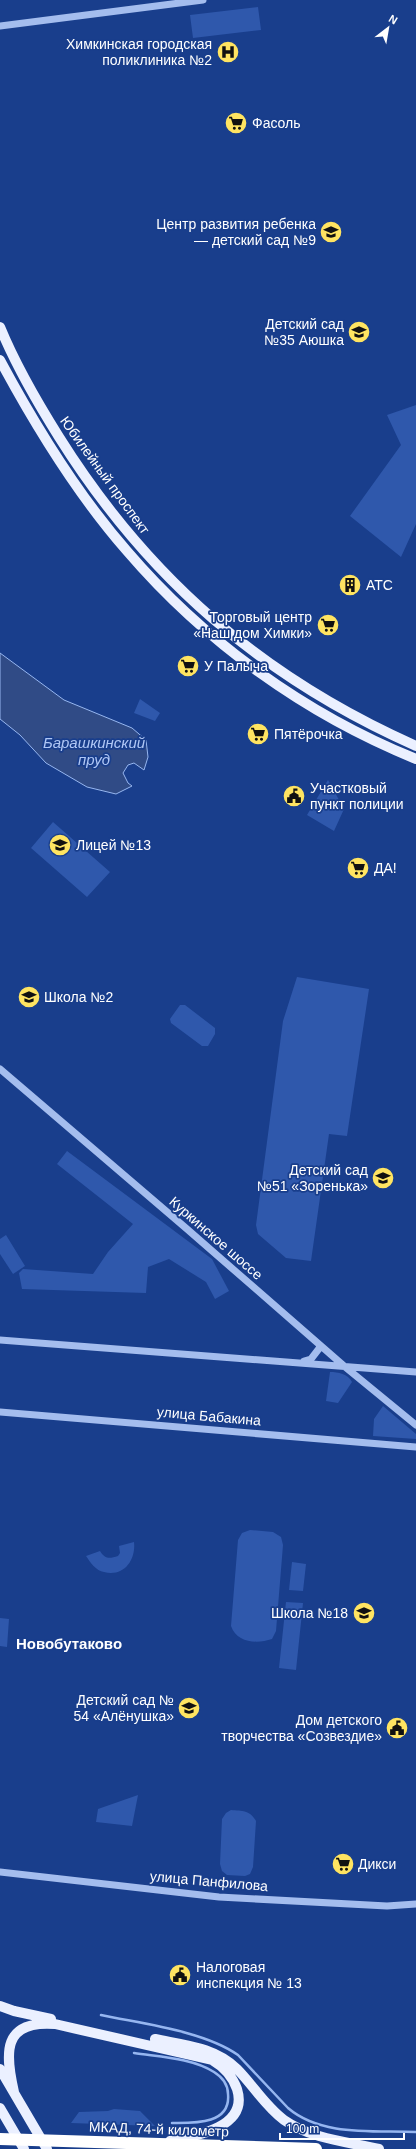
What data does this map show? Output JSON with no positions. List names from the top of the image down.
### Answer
{
  "streets": {
    "highway": ["МКАД, 74-й километр"],
    "main road": ["Юбилейный проспект"],
    "street": ["Куркинское шоссе", "улица Бабакина", "улица Панфилова"]
  },
  "districts": ["Новобутаково"],
  "water": ["Барашкинский пруд"],
  "places": {
    "hospital": ["Химкинская городская поликлиника №2"],
    "supermarket": [
      "Фасоль",
      "Торговый центр «Наш дом Химки»",
      "У Палыча",
      "Пятёрочка",
      "ДА!",
      "Дикси"
    ],
    "school or university": [
      "Центр развития ребенка — детский сад №9",
      "Детский сад №35 Аюшка",
      "Лицей №13",
      "Школа №2",
      "Детский сад №51 «Зоренька»",
      "Школа №18",
      "Детский сад № 54 «Алёнушка»"
    ],
    "building": ["АТС"],
    "public building": ["Участковый пункт полиции", "Дом детского творчества «Созвездие»", "Налоговая инспекция № 13"]
  },
  "scale_bar": "100 m",
  "north": "top right"
}
